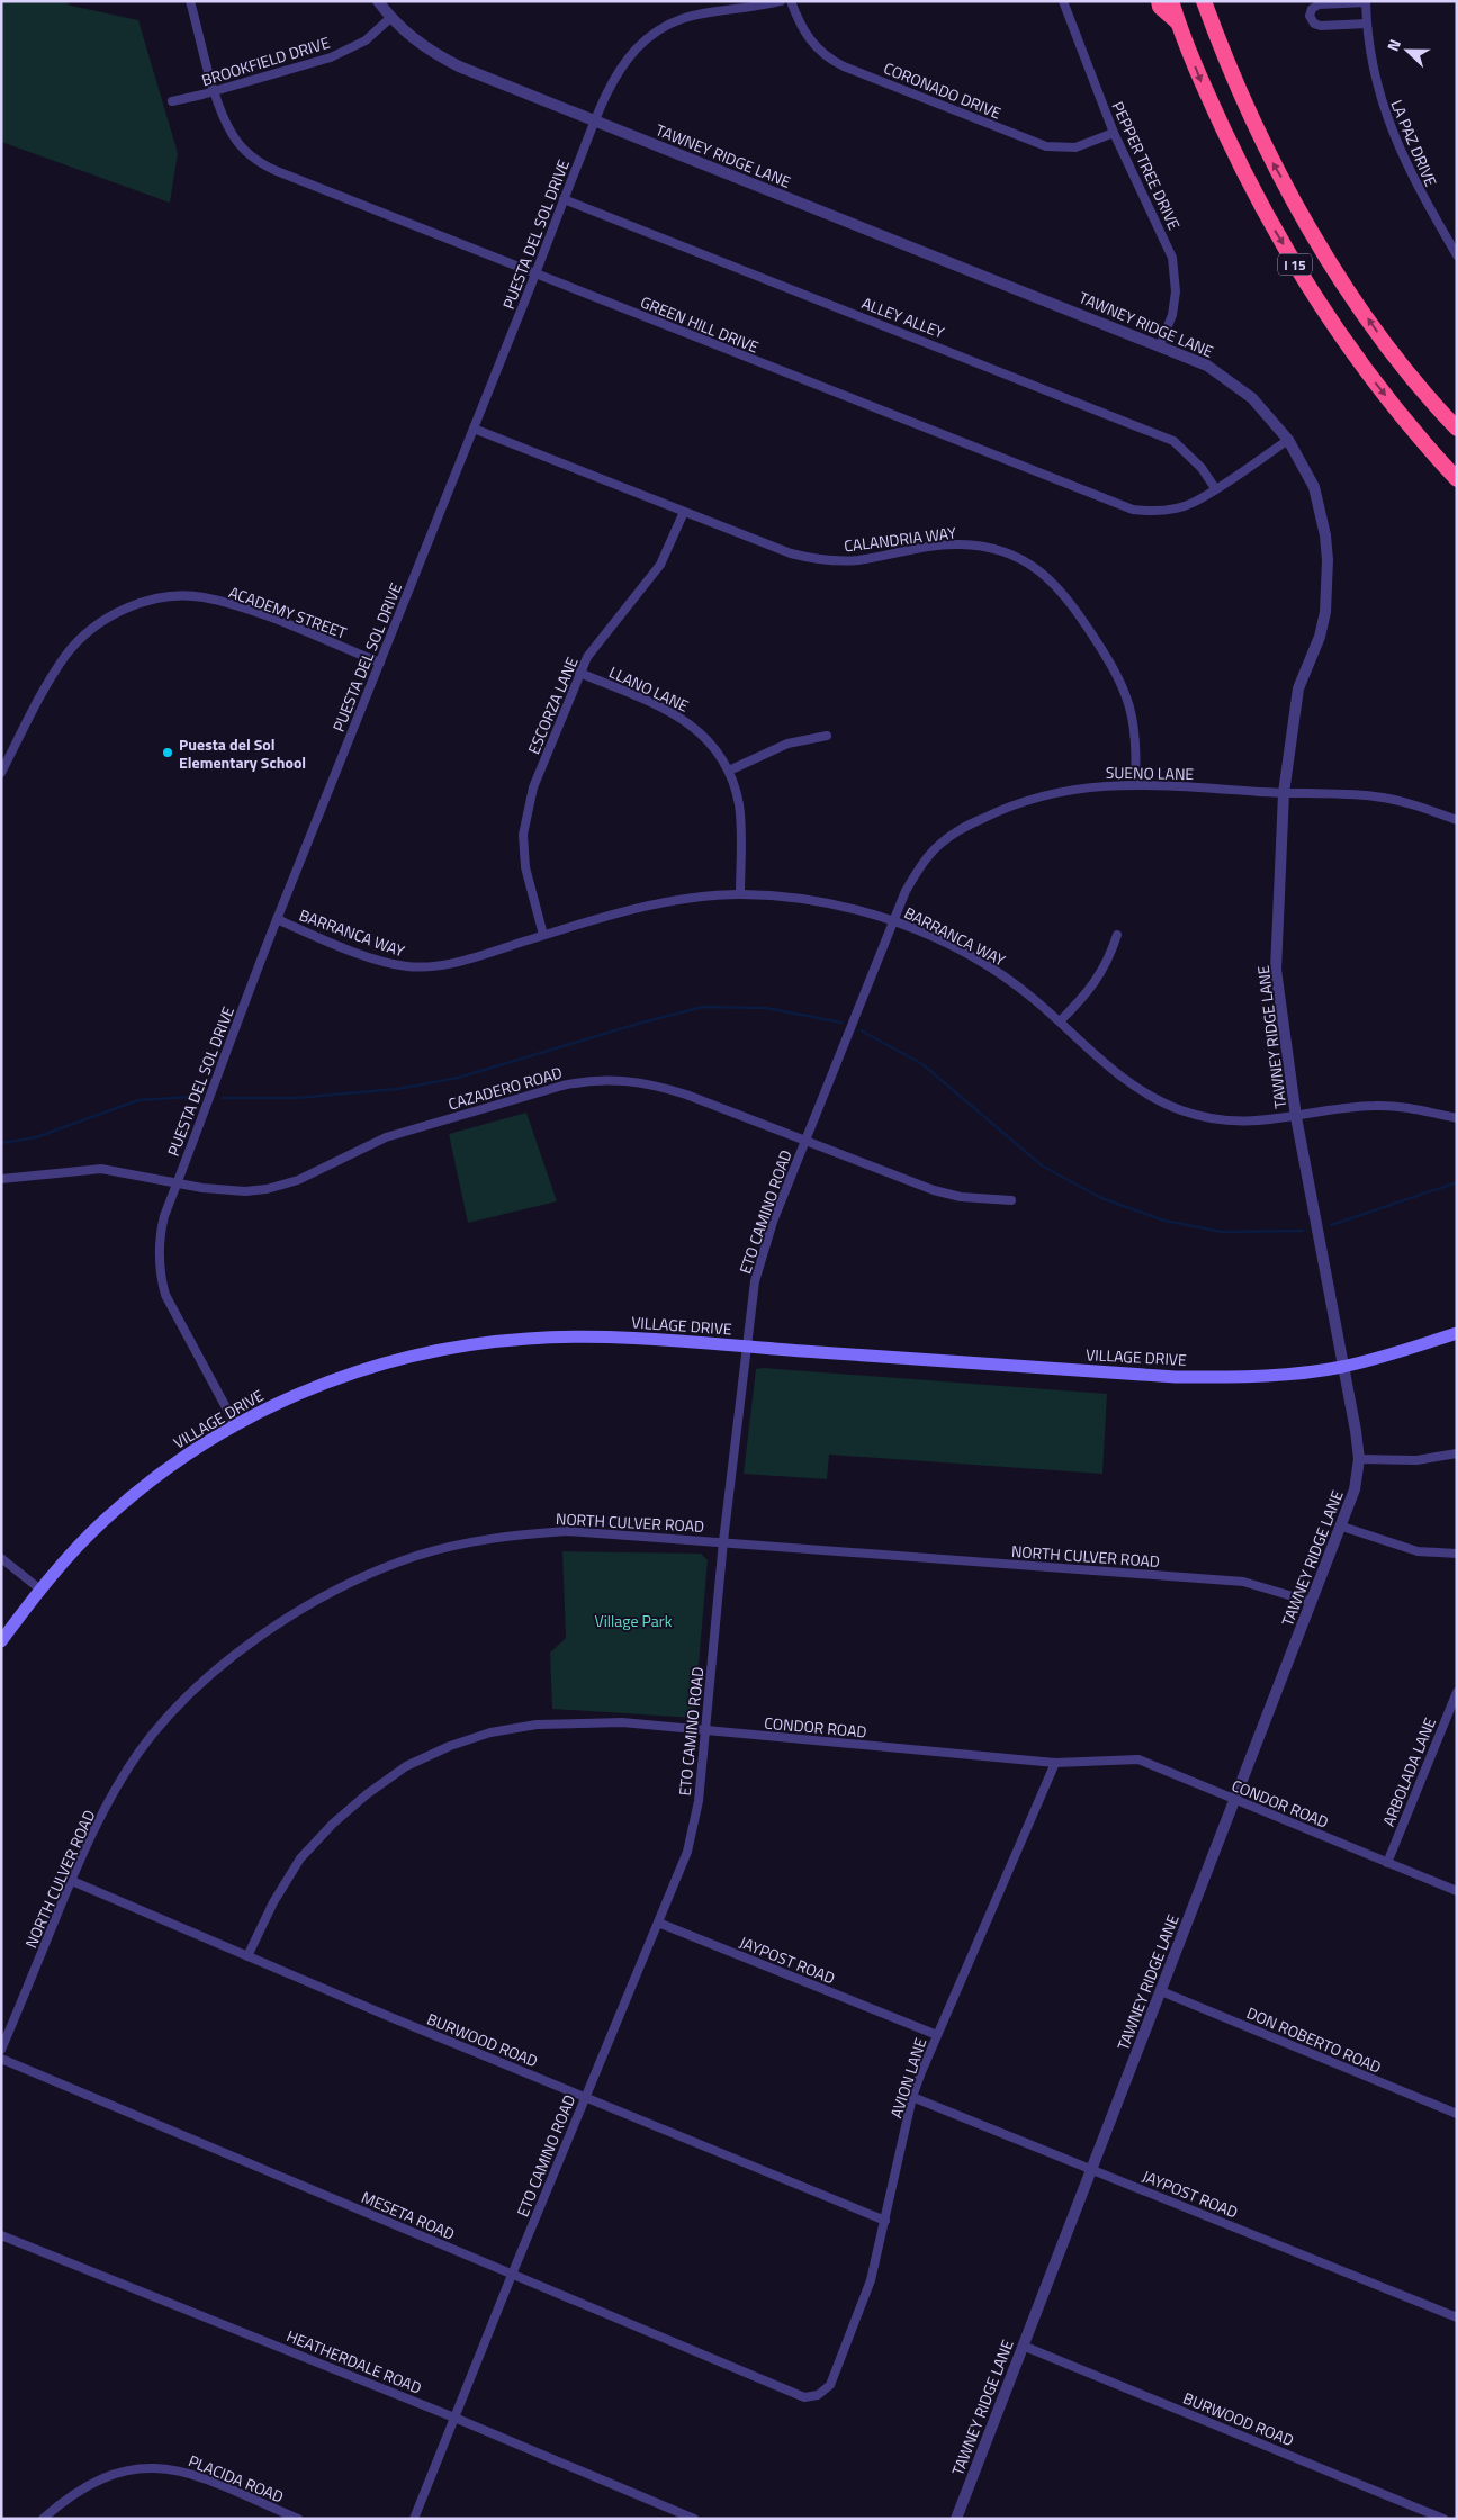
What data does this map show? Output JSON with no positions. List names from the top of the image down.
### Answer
{
  "streets": {
    "highway": ["I 15"],
    "main road": ["VILLAGE DRIVE"],
    "street": [
      "BROOKFIELD DRIVE",
      "CORONADO DRIVE",
      "LA PAZ DRIVE",
      "TAWNEY RIDGE LANE",
      "PEPPER TREE DRIVE",
      "PUESTA DEL SOL DRIVE",
      "ALLEY ALLEY",
      "GREEN HILL DRIVE",
      "CALANDRIA WAY",
      "ACADEMY STREET",
      "LLANO LANE",
      "ESCORZA LANE",
      "SUENO LANE",
      "BARRANCA WAY",
      "CAZADERO ROAD",
      "ETO CAMINO ROAD",
      "NORTH CULVER ROAD",
      "CONDOR ROAD",
      "ARBOLADA LANE",
      "JAYPOST ROAD",
      "BURWOOD ROAD",
      "DON ROBERTO ROAD",
      "AVION LANE",
      "MESETA ROAD",
      "HEATHERDALE ROAD",
      "PLACIDA ROAD"
    ]
  },
  "crossings": [
    ["BROOKFIELD DRIVE", "TAWNEY RIDGE LANE"],
    ["BROOKFIELD DRIVE", "GREEN HILL DRIVE"],
    ["CORONADO DRIVE", "PEPPER TREE DRIVE"],
    ["TAWNEY RIDGE LANE", "PEPPER TREE DRIVE"],
    ["TAWNEY RIDGE LANE", "PUESTA DEL SOL DRIVE"],
    ["TAWNEY RIDGE LANE", "GREEN HILL DRIVE"],
    ["TAWNEY RIDGE LANE", "SUENO LANE"],
    ["TAWNEY RIDGE LANE", "BARRANCA WAY"],
    ["TAWNEY RIDGE LANE", "VILLAGE DRIVE"],
    ["TAWNEY RIDGE LANE", "NORTH CULVER ROAD"],
    ["TAWNEY RIDGE LANE", "CONDOR ROAD"],
    ["TAWNEY RIDGE LANE", "JAYPOST ROAD"],
    ["TAWNEY RIDGE LANE", "BURWOOD ROAD"],
    ["TAWNEY RIDGE LANE", "DON ROBERTO ROAD"],
    ["PUESTA DEL SOL DRIVE", "ALLEY ALLEY"],
    ["PUESTA DEL SOL DRIVE", "GREEN HILL DRIVE"],
    ["PUESTA DEL SOL DRIVE", "CALANDRIA WAY"],
    ["PUESTA DEL SOL DRIVE", "ACADEMY STREET"],
    ["PUESTA DEL SOL DRIVE", "BARRANCA WAY"],
    ["PUESTA DEL SOL DRIVE", "CAZADERO ROAD"],
    ["PUESTA DEL SOL DRIVE", "VILLAGE DRIVE"],
    ["ALLEY ALLEY", "GREEN HILL DRIVE"],
    ["CALANDRIA WAY", "ESCORZA LANE"],
    ["CALANDRIA WAY", "SUENO LANE"],
    ["LLANO LANE", "ESCORZA LANE"],
    ["LLANO LANE", "BARRANCA WAY"],
    ["ESCORZA LANE", "BARRANCA WAY"],
    ["SUENO LANE", "BARRANCA WAY"],
    ["SUENO LANE", "ETO CAMINO ROAD"],
    ["BARRANCA WAY", "ETO CAMINO ROAD"],
    ["CAZADERO ROAD", "ETO CAMINO ROAD"],
    ["ETO CAMINO ROAD", "VILLAGE DRIVE"],
    ["ETO CAMINO ROAD", "NORTH CULVER ROAD"],
    ["ETO CAMINO ROAD", "CONDOR ROAD"],
    ["ETO CAMINO ROAD", "JAYPOST ROAD"],
    ["ETO CAMINO ROAD", "BURWOOD ROAD"],
    ["ETO CAMINO ROAD", "MESETA ROAD"],
    ["ETO CAMINO ROAD", "HEATHERDALE ROAD"],
    ["NORTH CULVER ROAD", "BURWOOD ROAD"],
    ["CONDOR ROAD", "ARBOLADA LANE"],
    ["CONDOR ROAD", "BURWOOD ROAD"],
    ["CONDOR ROAD", "AVION LANE"],
    ["JAYPOST ROAD", "AVION LANE"],
    ["BURWOOD ROAD", "AVION LANE"],
    ["AVION LANE", "MESETA ROAD"]
  ],
  "parks": ["Village Park"],
  "places": ["Puesta del Sol Elementary School"],
  "north": "left"
}
